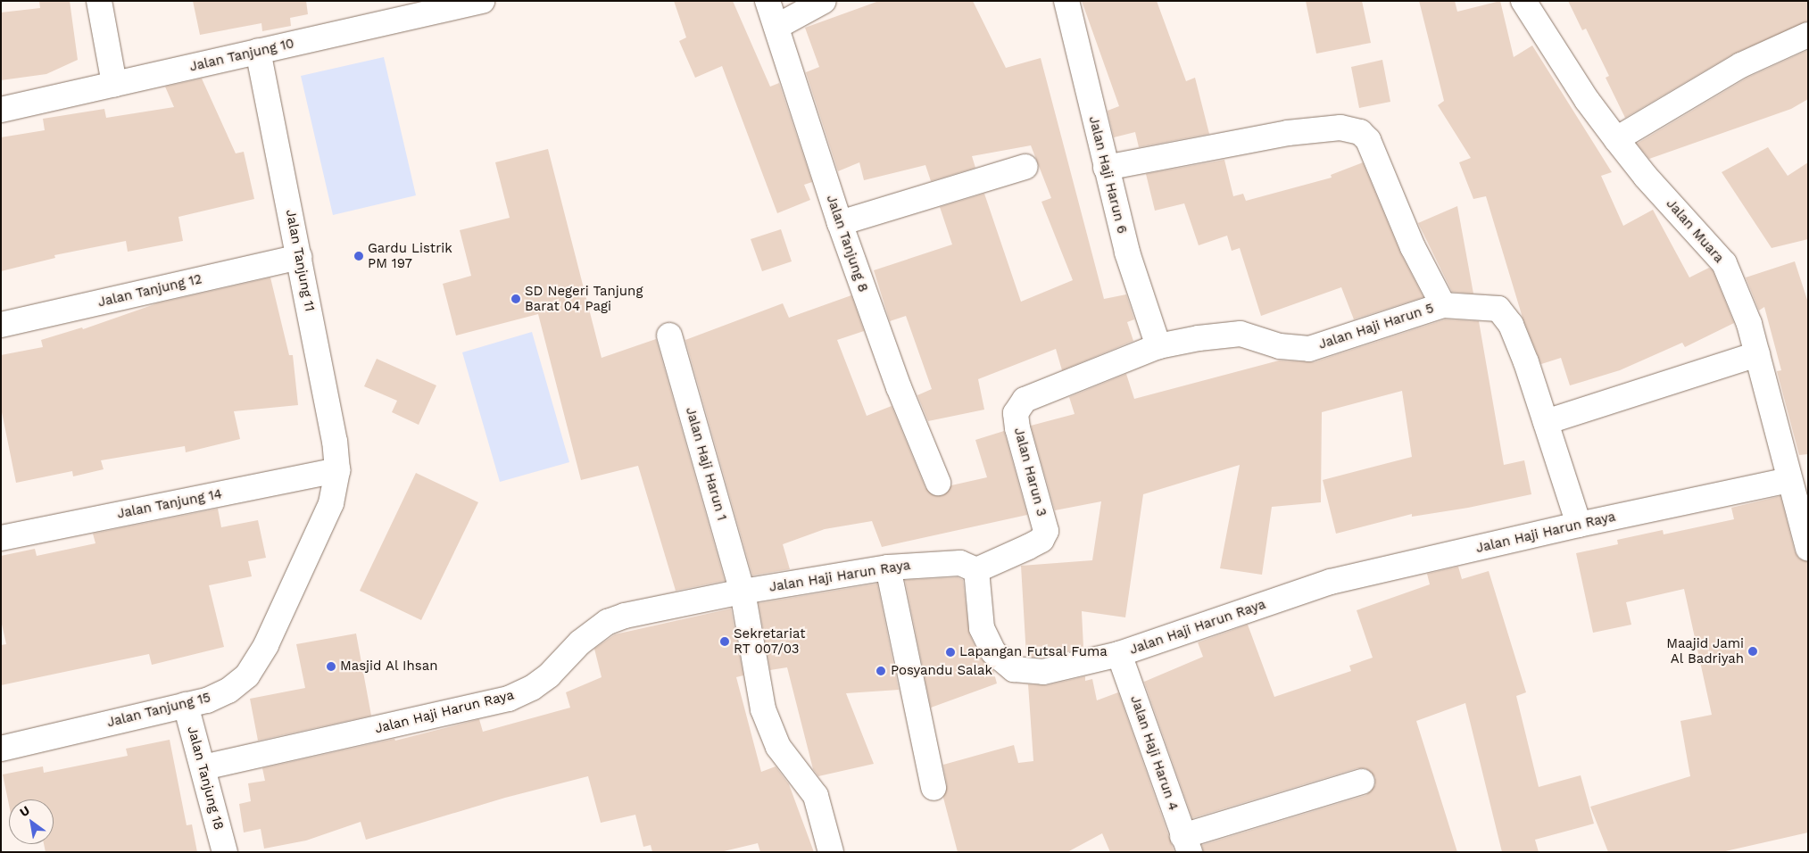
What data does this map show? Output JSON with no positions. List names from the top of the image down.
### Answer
{
  "streets": {
    "street": [
      "Jalan Tanjung 10",
      "Jalan Haji Harun 6",
      "Jalan Muara",
      "Jalan Tanjung 8",
      "Jalan Tanjung 11",
      "Jalan Tanjung 12",
      "Jalan Haji Harun 5",
      "Jalan Haji Harun 1",
      "Jalan Harun 3",
      "Jalan Tanjung 14",
      "Jalan Haji Harun Raya",
      "Jalan Tanjung 15",
      "Jalan Haji Harun 4",
      "Jalan Tanjung 18"
    ]
  },
  "crossings": [
    ["Jalan Tanjung 10", "Jalan Tanjung 11"],
    ["Jalan Haji Harun 6", "Jalan Haji Harun 5"],
    ["Jalan Haji Harun 6", "Jalan Harun 3"],
    ["Jalan Muara", "Jalan Haji Harun Raya"],
    ["Jalan Tanjung 11", "Jalan Tanjung 12"],
    ["Jalan Tanjung 11", "Jalan Tanjung 14"],
    ["Jalan Tanjung 11", "Jalan Tanjung 15"],
    ["Jalan Haji Harun 5", "Jalan Harun 3"],
    ["Jalan Haji Harun 5", "Jalan Haji Harun Raya"],
    ["Jalan Haji Harun 1", "Jalan Haji Harun Raya"],
    ["Jalan Harun 3", "Jalan Haji Harun Raya"],
    ["Jalan Tanjung 14", "Jalan Tanjung 15"],
    ["Jalan Haji Harun Raya", "Jalan Haji Harun 4"],
    ["Jalan Haji Harun Raya", "Jalan Tanjung 18"],
    ["Jalan Tanjung 15", "Jalan Tanjung 18"]
  ],
  "places": [
    "Gardu Listrik PM 197",
    "SD Negeri Tanjung Barat 04 Pagi",
    "Sekretariat RT 007/03",
    "Maajid Jami Al Badriyah",
    "Lapangan Futsal Fuma",
    "Masjid Al Ihsan",
    "Posyandu Salak"
  ],
  "north": "top left"
}
